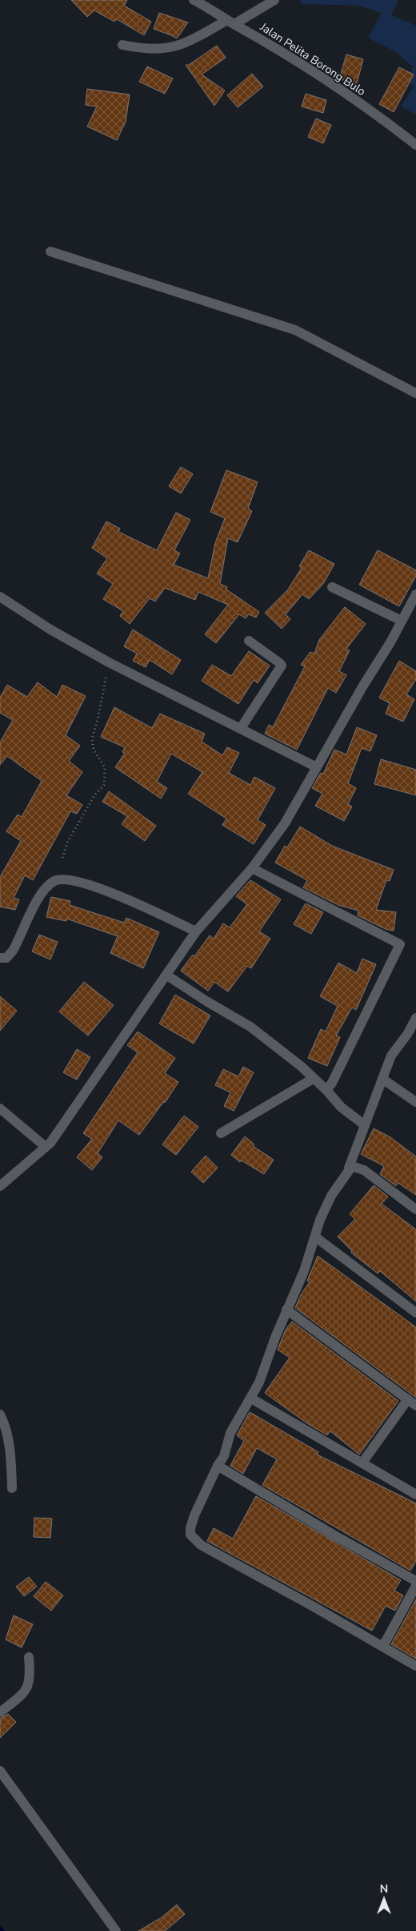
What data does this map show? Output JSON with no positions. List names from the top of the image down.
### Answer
{
  "streets": {
    "street": ["Jalan Pelita Borong Bulo"]
  },
  "north": "top"
}
